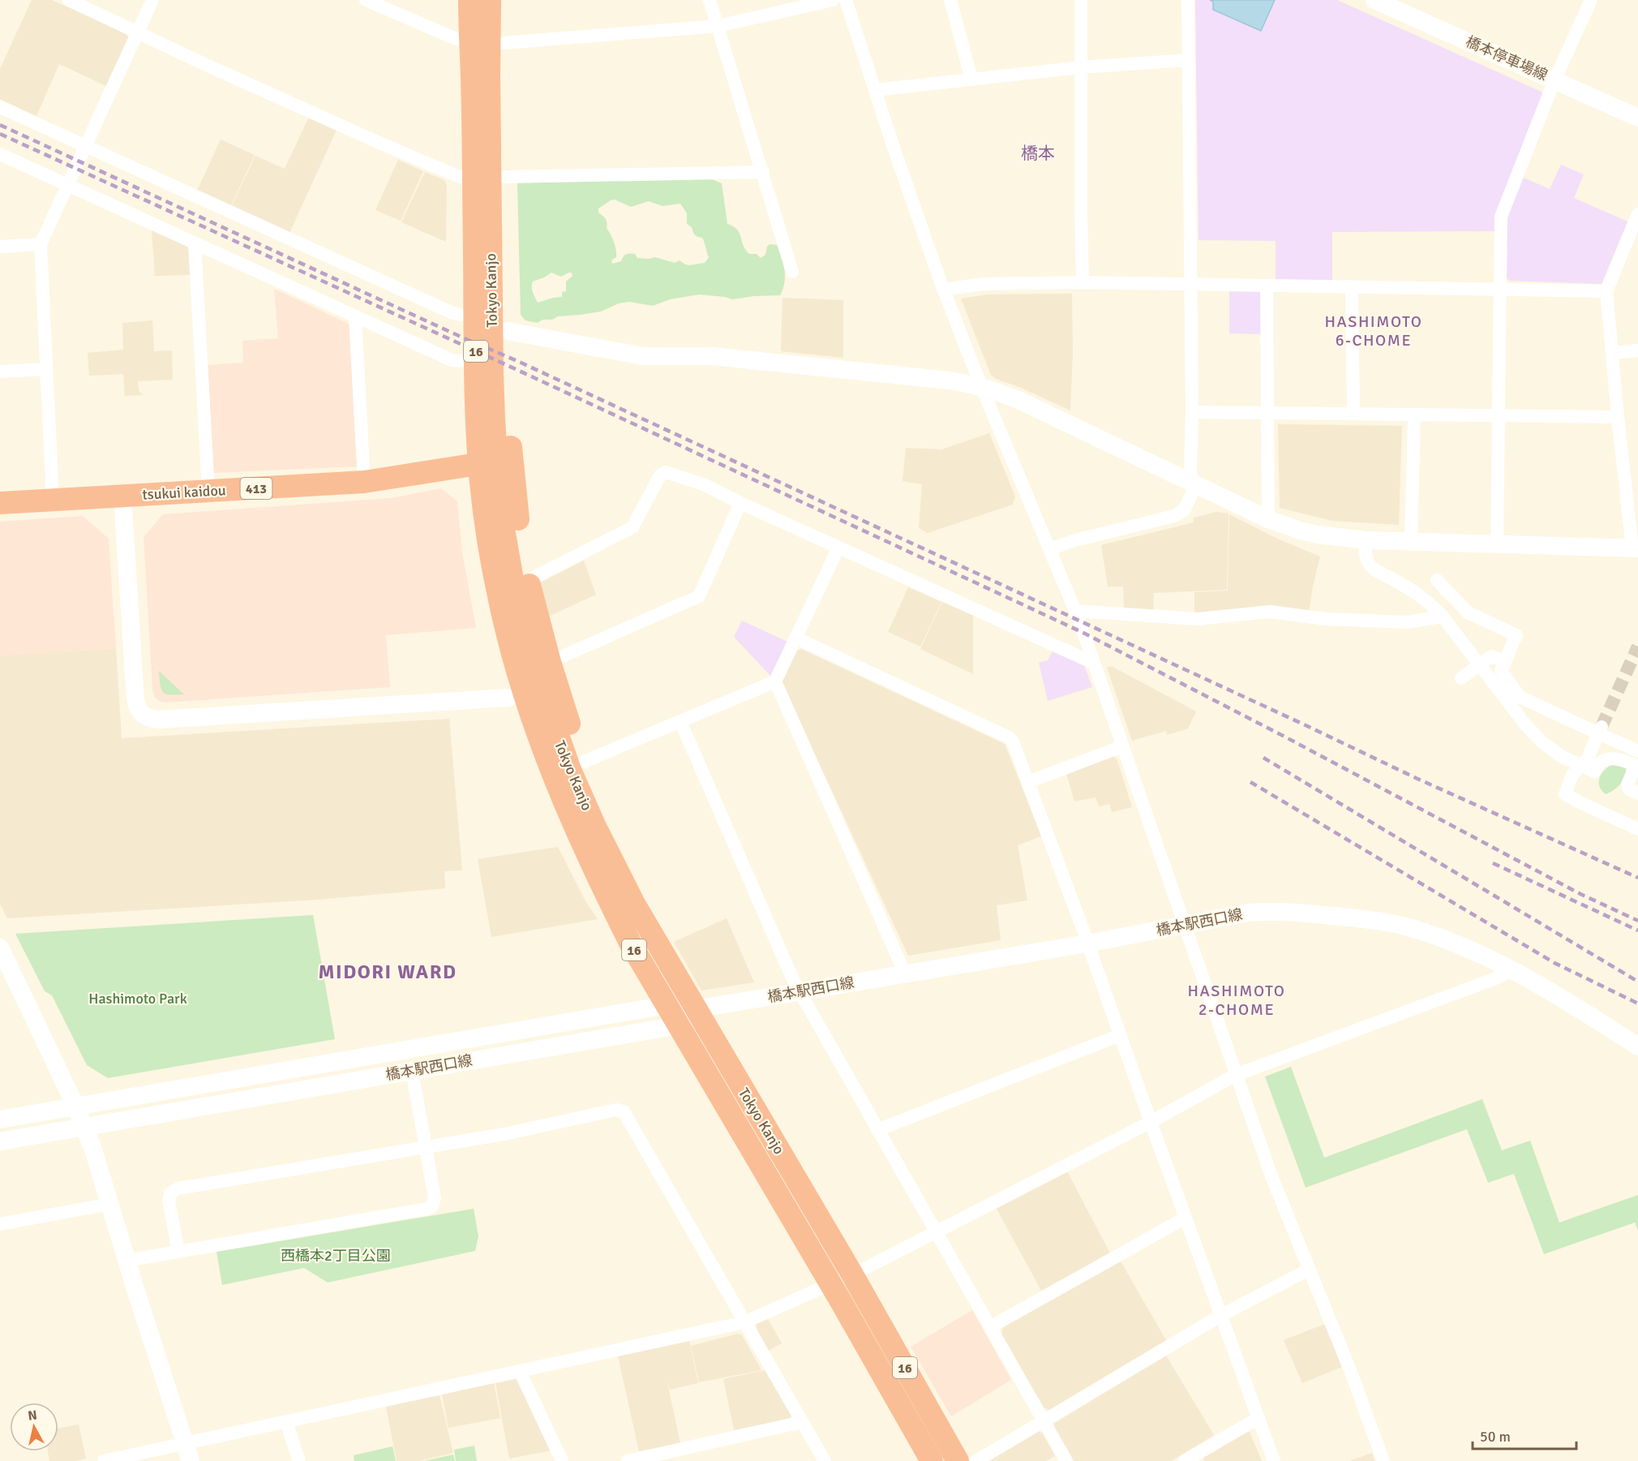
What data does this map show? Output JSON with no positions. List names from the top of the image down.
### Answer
{
  "streets": {
    "highway": [
      "Tokyo Kanjo",
      "16",
      "413",
      "tsukui kaidou"
    ],
    "street": ["橋本停車場線", "橋本駅西口線"]
  },
  "crossings": [
    ["Tokyo Kanjo", "16"],
    ["Tokyo Kanjo", "橋本駅西口線"],
    ["16", "tsukui kaidou"]
  ],
  "districts": [
    "橋本",
    "HASHIMOTO 6-CHOME",
    "MIDORI WARD",
    "HASHIMOTO 2-CHOME"
  ],
  "parks": ["Hashimoto Park", "西橋本2丁目公園"],
  "scale_bar": "50 m",
  "north": "top"
}
